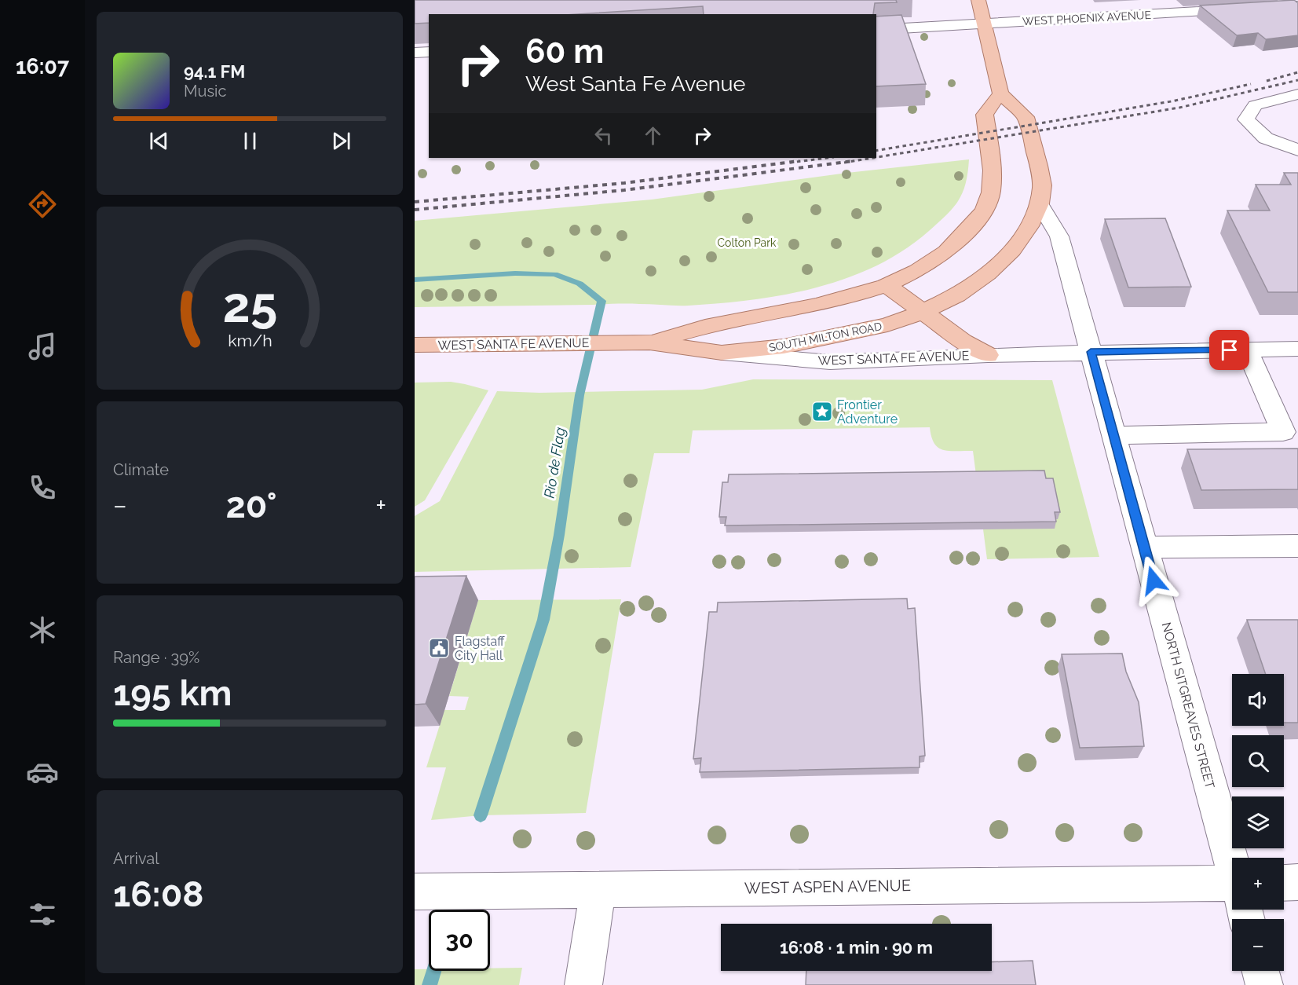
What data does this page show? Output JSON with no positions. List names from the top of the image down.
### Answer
{
  "streets": {
    "main road": ["SOUTH MILTON ROAD", "WEST SANTA FE AVENUE"],
    "street": ["WEST PHOENIX AVENUE", "NORTH SITGREAVES STREET", "WEST ASPEN AVENUE"]
  },
  "crossings": [
    ["SOUTH MILTON ROAD", "WEST SANTA FE AVENUE"],
    ["WEST SANTA FE AVENUE", "NORTH SITGREAVES STREET"]
  ],
  "water": ["Rio de Flag"],
  "parks": ["Colton Park"],
  "places": {
    "place": ["Frontier Adventure"],
    "public building": ["Flagstaff City Hall"]
  },
  "page": {
    "tabs": "16:07",
    "turn": ["60 m", "West Santa Fe Avenue"],
    "song": ["94.1 FM", "Music"],
    "tile": [
      "Climate",
      ["Range · 39%", "195 km"],
      ["Arrival", "16:08"]
    ],
    "heat": ["−", "20°", "+"],
    "map_buttons": ["+", "−"],
    "limit": "30",
    "trip": "16:08 · 1 min · 90 m",
    "gauge": ["25", "km/h"]
  }
}
